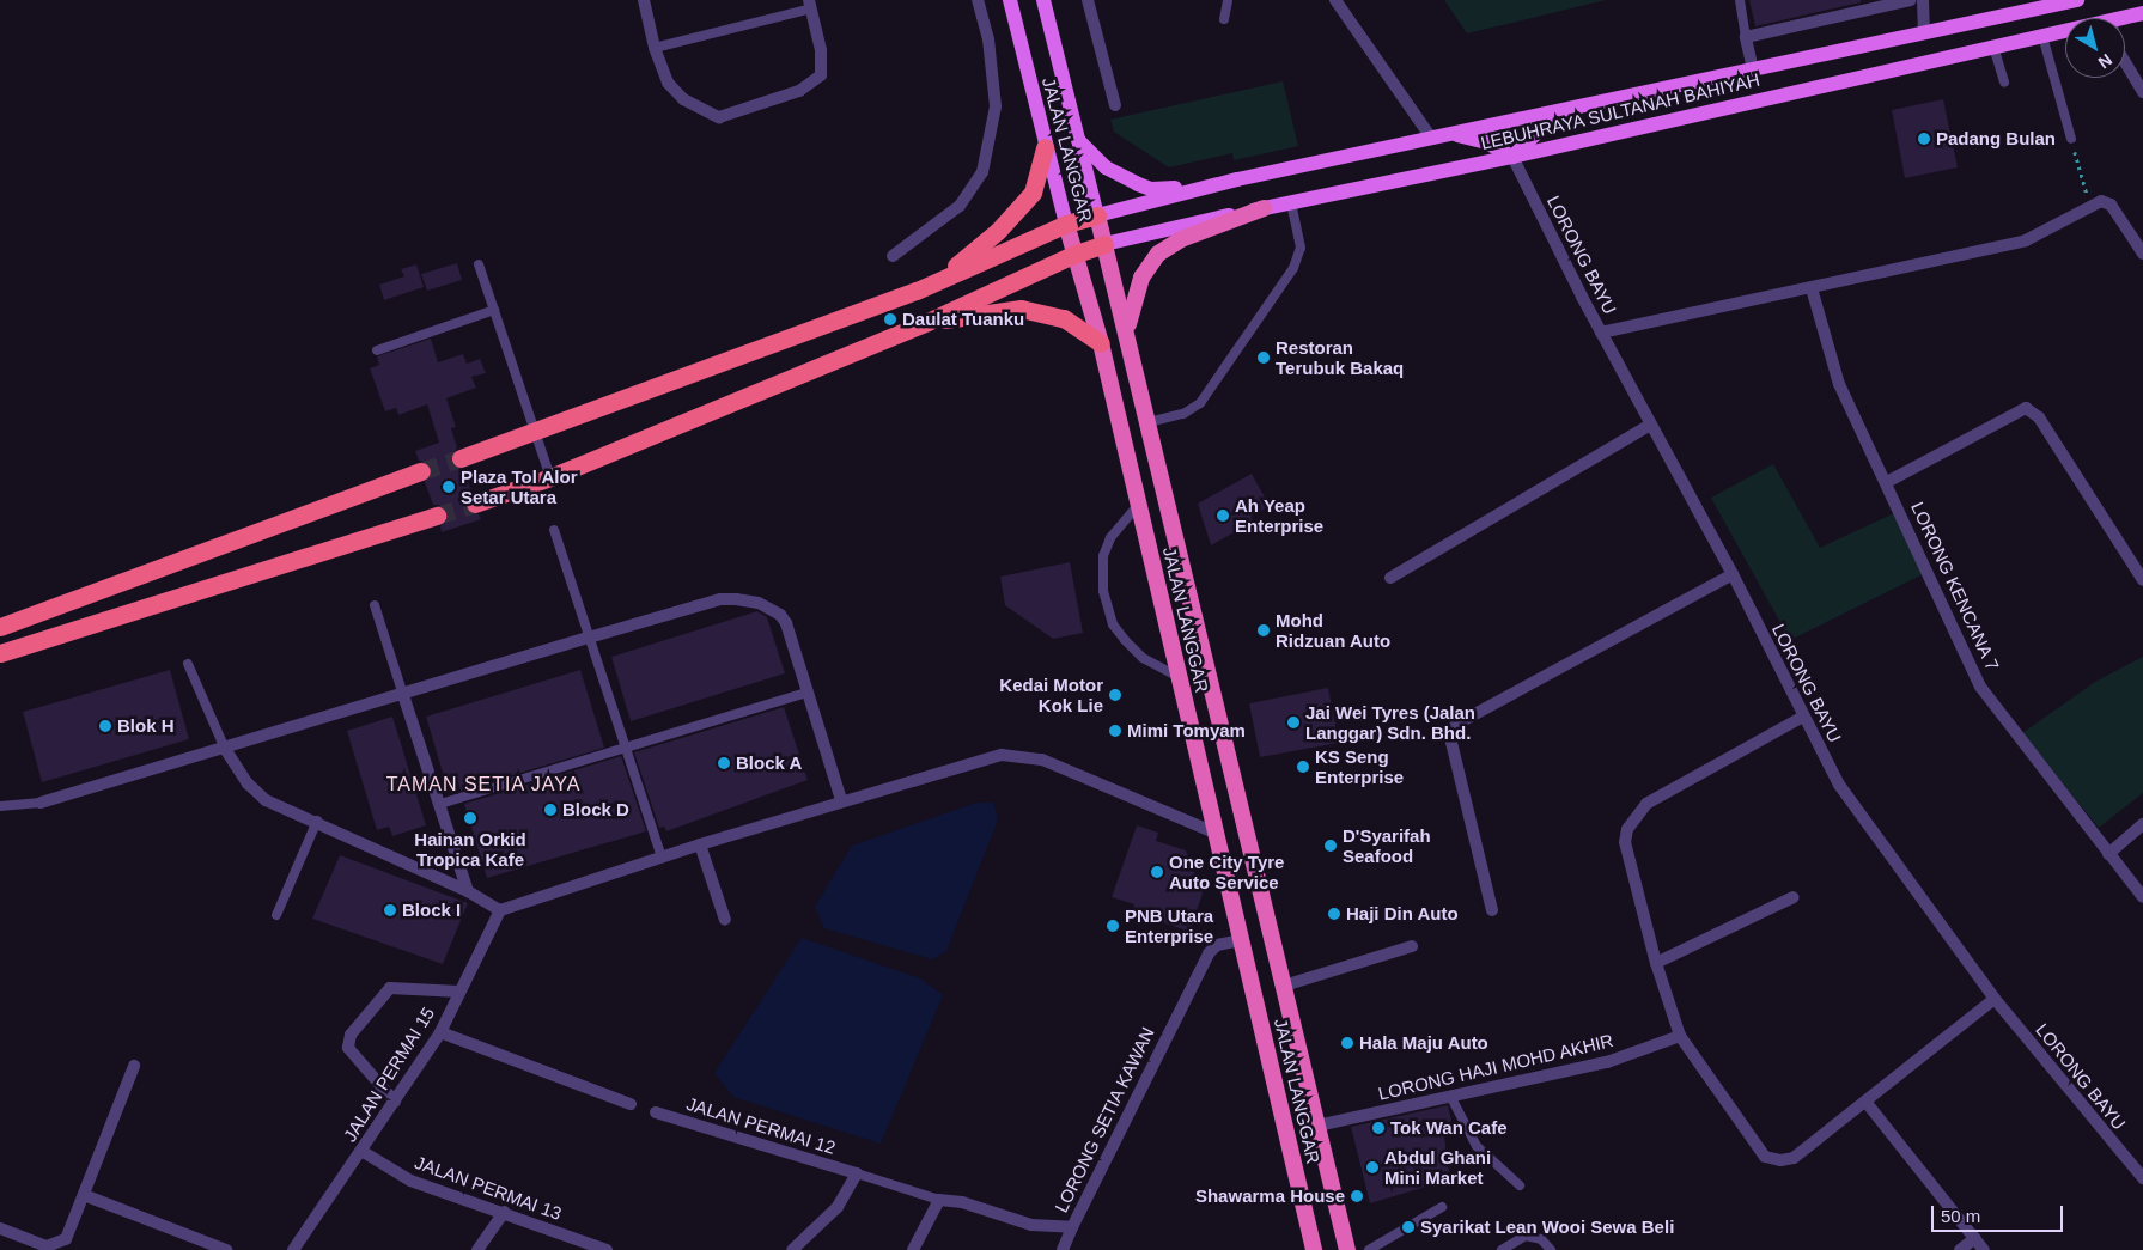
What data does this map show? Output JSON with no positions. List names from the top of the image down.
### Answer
{
  "streets": {
    "highway": ["JALAN LANGGAR"],
    "main road": ["LEBUHRAYA SULTANAH BAHIYAH"],
    "street": [
      "LORONG BAYU",
      "LORONG KENCANA 7",
      "LORONG HAJI MOHD AKHIR",
      "JALAN PERMAI 15",
      "LORONG SETIA KAWAN",
      "JALAN PERMAI 12",
      "JALAN PERMAI 13"
    ]
  },
  "crossings": [
    ["LEBUHRAYA SULTANAH BAHIYAH", "JALAN LANGGAR"],
    ["LEBUHRAYA SULTANAH BAHIYAH", "LORONG BAYU"],
    ["JALAN LANGGAR", "LORONG HAJI MOHD AKHIR"],
    ["JALAN LANGGAR", "LORONG SETIA KAWAN"],
    ["JALAN PERMAI 15", "JALAN PERMAI 13"]
  ],
  "districts": ["TAMAN SETIA JAYA"],
  "places": [
    "Padang Bulan",
    "Daulat Tuanku",
    "Restoran Terubuk Bakaq",
    "Plaza Tol Alor Setar Utara",
    "Ah Yeap Enterprise",
    "Mohd Ridzuan Auto",
    "Kedai Motor Kok Lie",
    "Jai Wei Tyres (Jalan Langgar) Sdn. Bhd.",
    "Blok H",
    "Mimi Tomyam",
    "Block A",
    "KS Seng Enterprise",
    "Block D",
    "Hainan Orkid Tropica Kafe",
    "D'Syarifah Seafood",
    "One City Tyre Auto Service",
    "Block I",
    "Haji Din Auto",
    "PNB Utara Enterprise",
    "Hala Maju Auto",
    "Tok Wan Cafe",
    "Abdul Ghani Mini Market",
    "Shawarma House",
    "Syarikat Lean Wooi Sewa Beli"
  ],
  "scale_bar": "50 m",
  "north": "bottom right"
}
